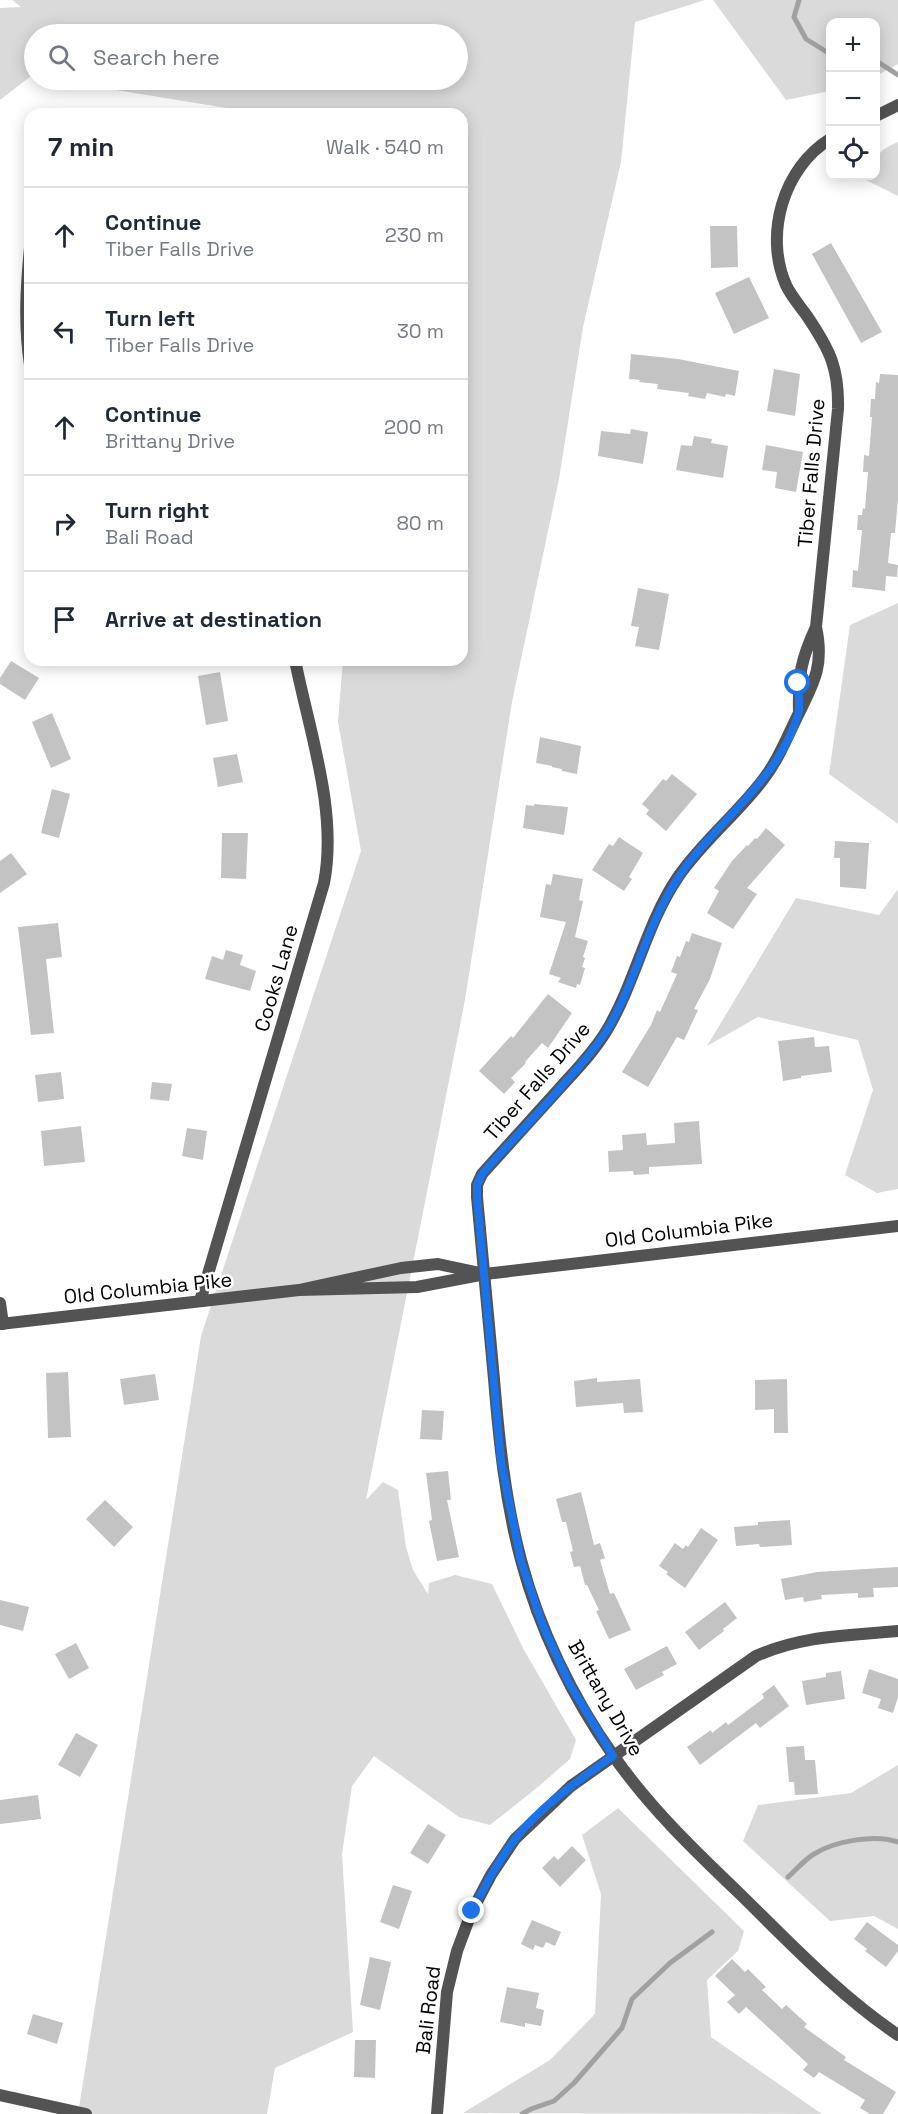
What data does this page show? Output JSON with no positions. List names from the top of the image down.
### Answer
{
  "streets": {
    "street": [
      "Tiber Falls Drive",
      "Cooks Lane",
      "Old Columbia Pike",
      "Brittany Drive",
      "Bali Road"
    ]
  },
  "crossings": [
    ["Tiber Falls Drive", "Old Columbia Pike"],
    ["Tiber Falls Drive", "Brittany Drive"],
    ["Cooks Lane", "Old Columbia Pike"],
    ["Old Columbia Pike", "Brittany Drive"],
    ["Brittany Drive", "Bali Road"]
  ],
  "page": {
    "map_buttons": ["+", "−"],
    "search": "Search here",
    "heading": ["7 min", "Walk · 540 m"],
    "list": [
      ["Continue", "Tiber Falls Drive", "230 m"],
      ["Turn left", "Tiber Falls Drive", "30 m"],
      ["Continue", "Brittany Drive", "200 m"],
      ["Turn right", "Bali Road", "80 m"],
      "Arrive at destination"
    ]
  }
}
